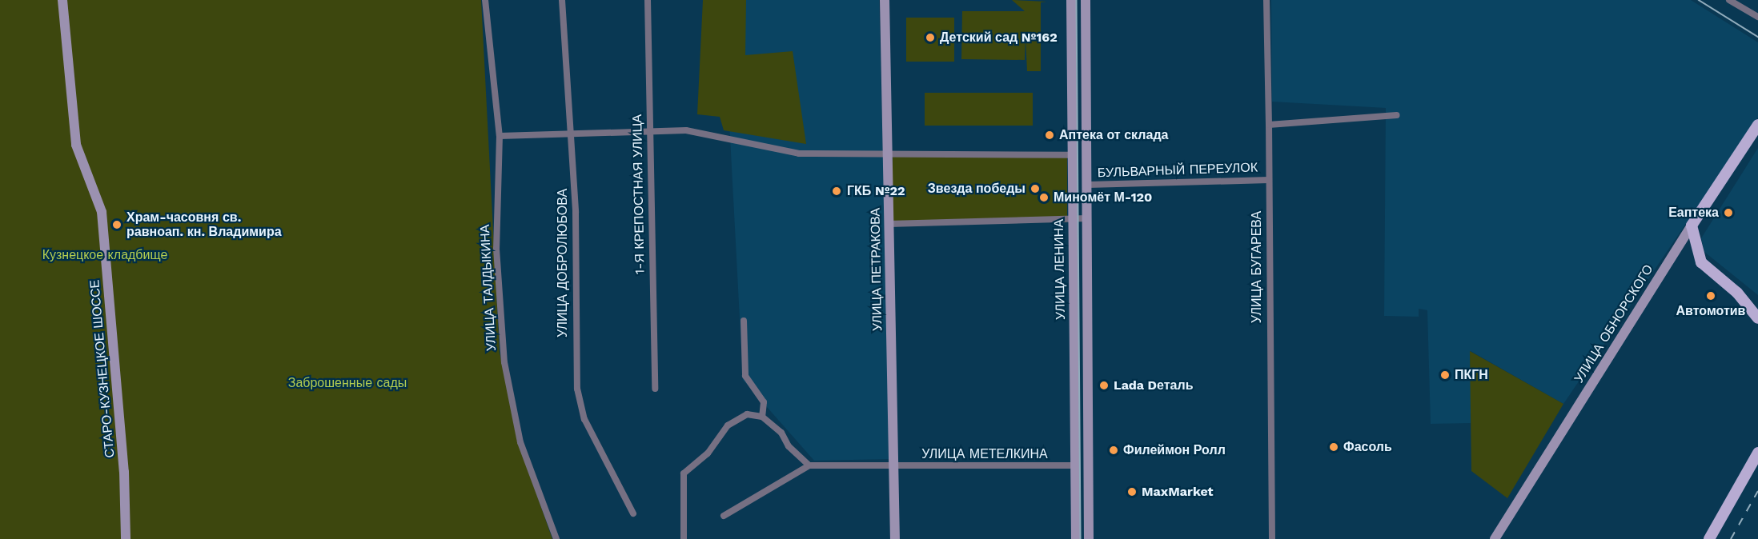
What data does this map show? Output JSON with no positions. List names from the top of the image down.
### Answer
{
  "streets": {
    "main road": [
      "УЛИЦА ПЕТРАКОВА",
      "УЛИЦА ЛЕНИНА",
      "УЛИЦА ОБНОРСКОГО",
      "СТАРО-КУЗНЕЦКОЕ ШОССЕ"
    ],
    "street": [
      "БУЛЬВАРНЫЙ ПЕРЕУЛОК",
      "1-Я КРЕПОСТНАЯ УЛИЦА",
      "УЛИЦА ДОБРОЛЮБОВА",
      "УЛИЦА БУГАРЕВА",
      "УЛИЦА ТАЛДЫКИНА",
      "УЛИЦА МЕТЕЛКИНА"
    ]
  },
  "crossings": [
    ["БУЛЬВАРНЫЙ ПЕРЕУЛОК", "УЛИЦА БУГАРЕВА"],
    ["БУЛЬВАРНЫЙ ПЕРЕУЛОК", "УЛИЦА ЛЕНИНА"],
    ["УЛИЦА ПЕТРАКОВА", "УЛИЦА МЕТЕЛКИНА"],
    ["УЛИЦА ЛЕНИНА", "УЛИЦА МЕТЕЛКИНА"]
  ],
  "parks": ["Кузнецкое кладбище", "Заброшенные сады"],
  "places": [
    "Детский сад №162",
    "Аптека от склада",
    "Звезда победы",
    "ГКБ №22",
    "Миномёт М-120",
    "Еаптека",
    "Храм-часовня св. равноап. кн. Владимира",
    "Автомотив",
    "ПКГН",
    "Lada Dеталь",
    "Фасоль",
    "Филеймон Ролл",
    "MaxMarket"
  ]
}
